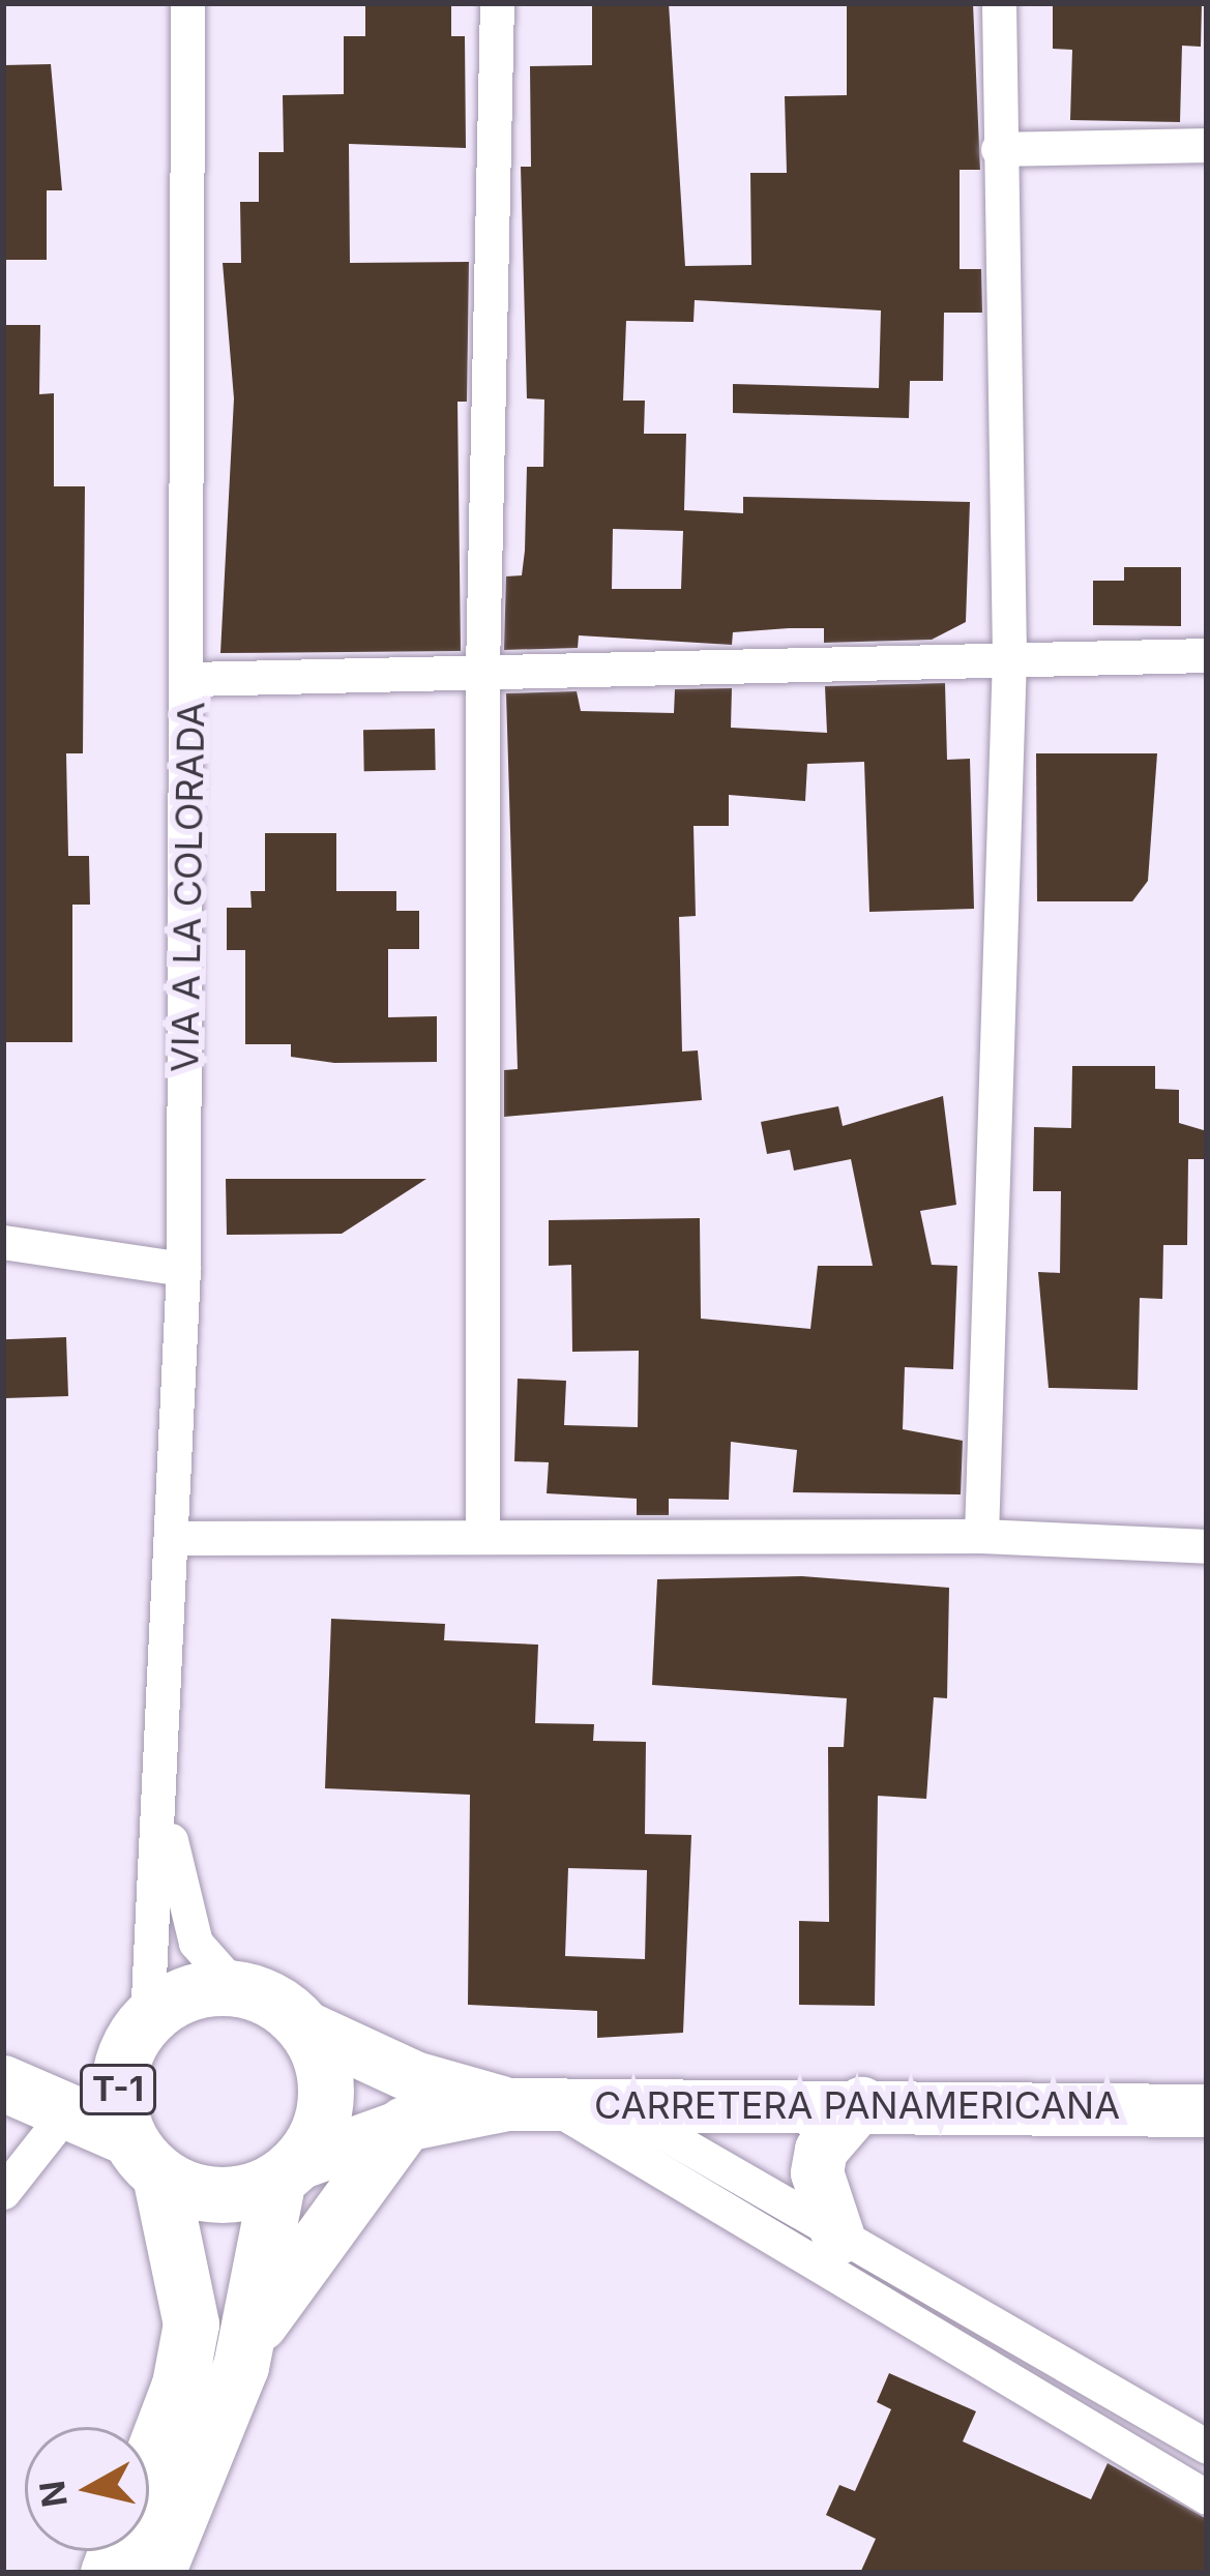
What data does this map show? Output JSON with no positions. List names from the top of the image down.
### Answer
{
  "streets": {
    "highway": ["T-1"],
    "main road": ["CARRETERA PANAMERICANA"],
    "street": ["VIA A LA COLORADA"]
  },
  "crossings": [
    ["VIA A LA COLORADA", "T-1"],
    ["VIA A LA COLORADA", "CARRETERA PANAMERICANA"],
    ["T-1", "CARRETERA PANAMERICANA"]
  ],
  "north": "left"
}
